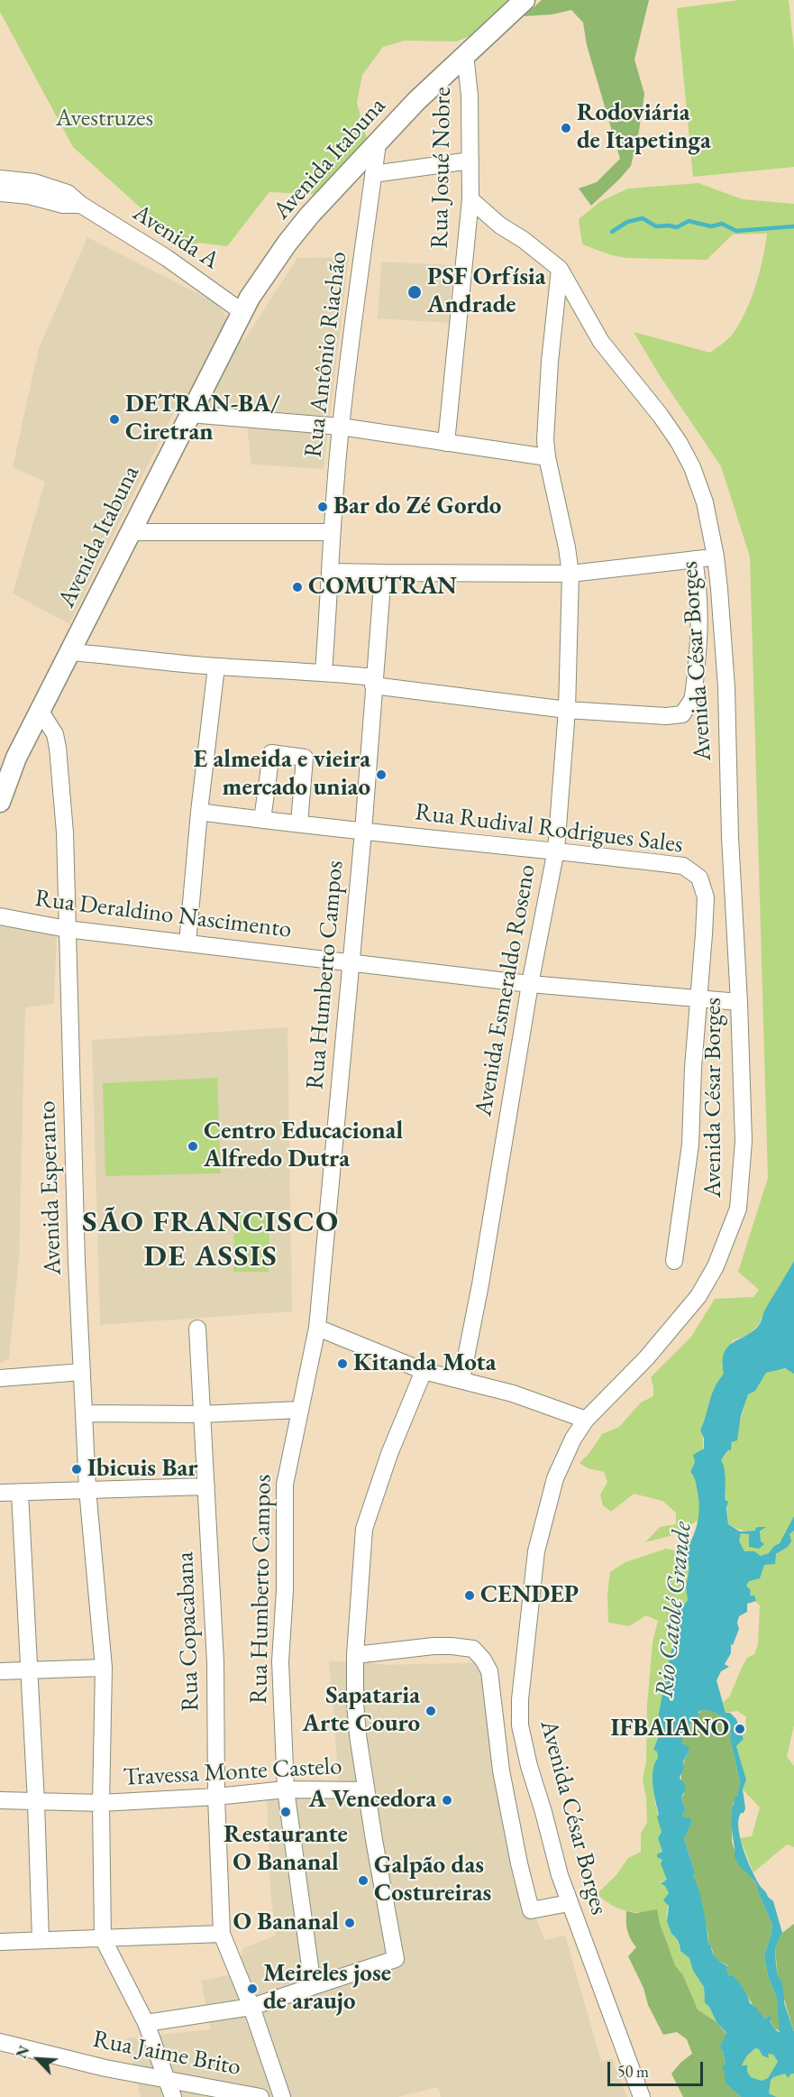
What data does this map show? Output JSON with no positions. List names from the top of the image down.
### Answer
{
  "streets": {
    "main road": ["Avenida Itabuna"],
    "street": [
      "Rua Josué Nobre",
      "Avenida A",
      "Rua Antônio Riachão",
      "Avenida César Borges",
      "Rua Rudival Rodrigues Sales",
      "Rua Deraldino Nascimento",
      "Rua Humberto Campos",
      "Avenida Esmeraldo Roseno",
      "Avenida Esperanto",
      "Rua Copacabana",
      "Travessa Monte Castelo",
      "Rua Jaime Brito"
    ]
  },
  "crossings": [
    ["Avenida Itabuna", "Rua Josué Nobre"],
    ["Avenida Itabuna", "Avenida A"],
    ["Avenida Itabuna", "Rua Antônio Riachão"],
    ["Avenida Itabuna", "Avenida Esperanto"],
    ["Rua Josué Nobre", "Avenida César Borges"],
    ["Avenida César Borges", "Rua Deraldino Nascimento"],
    ["Avenida César Borges", "Avenida Esmeraldo Roseno"],
    ["Rua Rudival Rodrigues Sales", "Rua Deraldino Nascimento"],
    ["Rua Rudival Rodrigues Sales", "Rua Humberto Campos"],
    ["Rua Rudival Rodrigues Sales", "Avenida Esmeraldo Roseno"],
    ["Rua Deraldino Nascimento", "Rua Humberto Campos"],
    ["Rua Deraldino Nascimento", "Avenida Esmeraldo Roseno"],
    ["Rua Deraldino Nascimento", "Avenida Esperanto"],
    ["Rua Humberto Campos", "Travessa Monte Castelo"],
    ["Avenida Esperanto", "Travessa Monte Castelo"],
    ["Rua Copacabana", "Travessa Monte Castelo"]
  ],
  "districts": ["SÃO FRANCISCO DE ASSIS"],
  "water": ["Rio Catolé Grande"],
  "parks": ["Avestruzes"],
  "places": [
    "Rodoviária de Itapetinga",
    "PSF Orfísia Andrade",
    "DETRAN-BA/ Ciretran",
    "Bar do Zé Gordo",
    "COMUTRAN",
    "E almeida e vieira mercado uniao",
    "Centro Educacional Alfredo Dutra",
    "Kitanda Mota",
    "Ibicuis Bar",
    "CENDEP",
    "Sapataria Arte Couro",
    "IFBAIANO",
    "A Vencedora",
    "Restaurante O Bananal",
    "Galpão das Costureiras",
    "O Bananal",
    "Meireles jose de araujo"
  ],
  "scale_bar": "50 m",
  "north": "top left"
}
